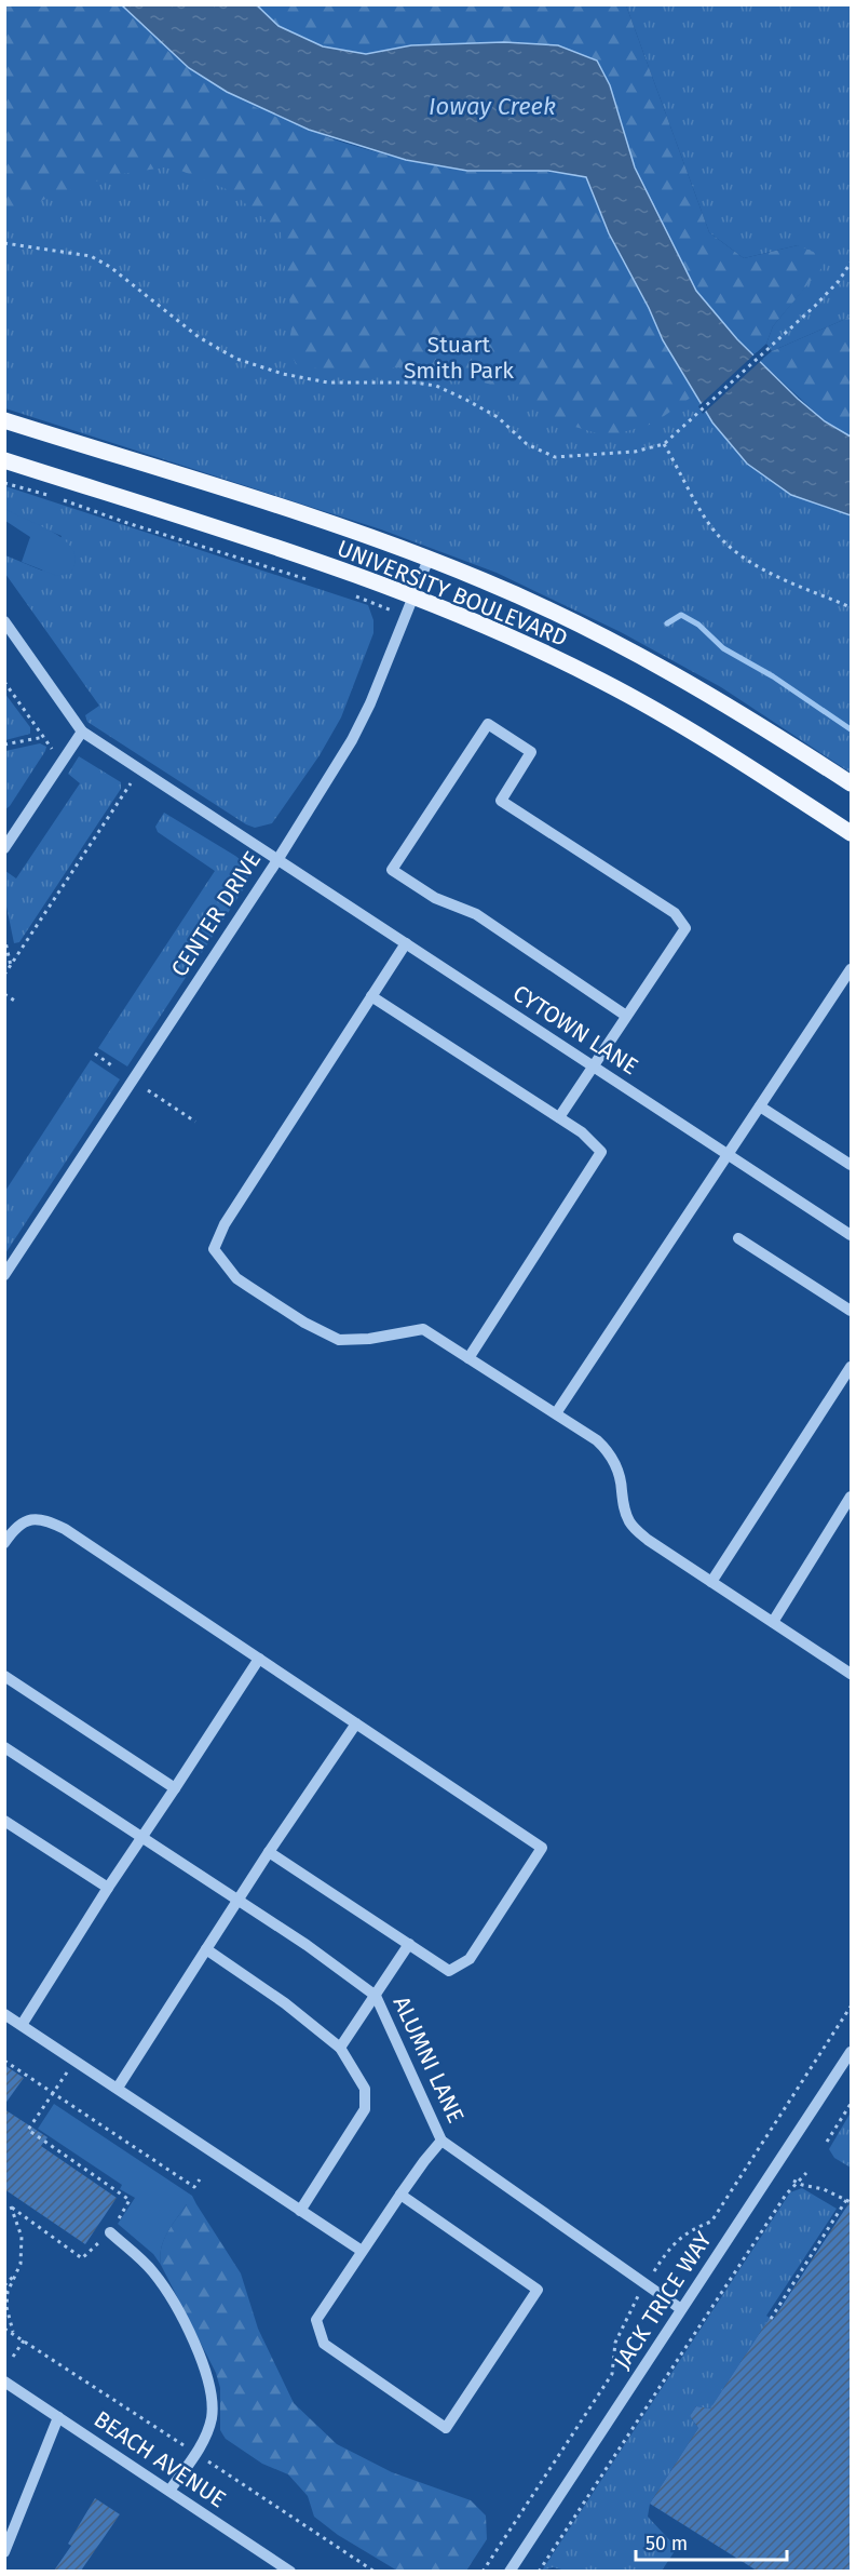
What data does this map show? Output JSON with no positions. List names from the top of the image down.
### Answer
{
  "streets": {
    "main road": ["UNIVERSITY BOULEVARD"],
    "street": [
      "CENTER DRIVE",
      "CYTOWN LANE",
      "ALUMNI LANE",
      "JACK TRICE WAY",
      "BEACH AVENUE"
    ]
  },
  "crossings": [
    ["UNIVERSITY BOULEVARD", "CENTER DRIVE"],
    ["CENTER DRIVE", "CYTOWN LANE"],
    ["ALUMNI LANE", "JACK TRICE WAY"]
  ],
  "water": ["Ioway Creek"],
  "parks": ["Stuart Smith Park"],
  "scale_bar": "50 m"
}
